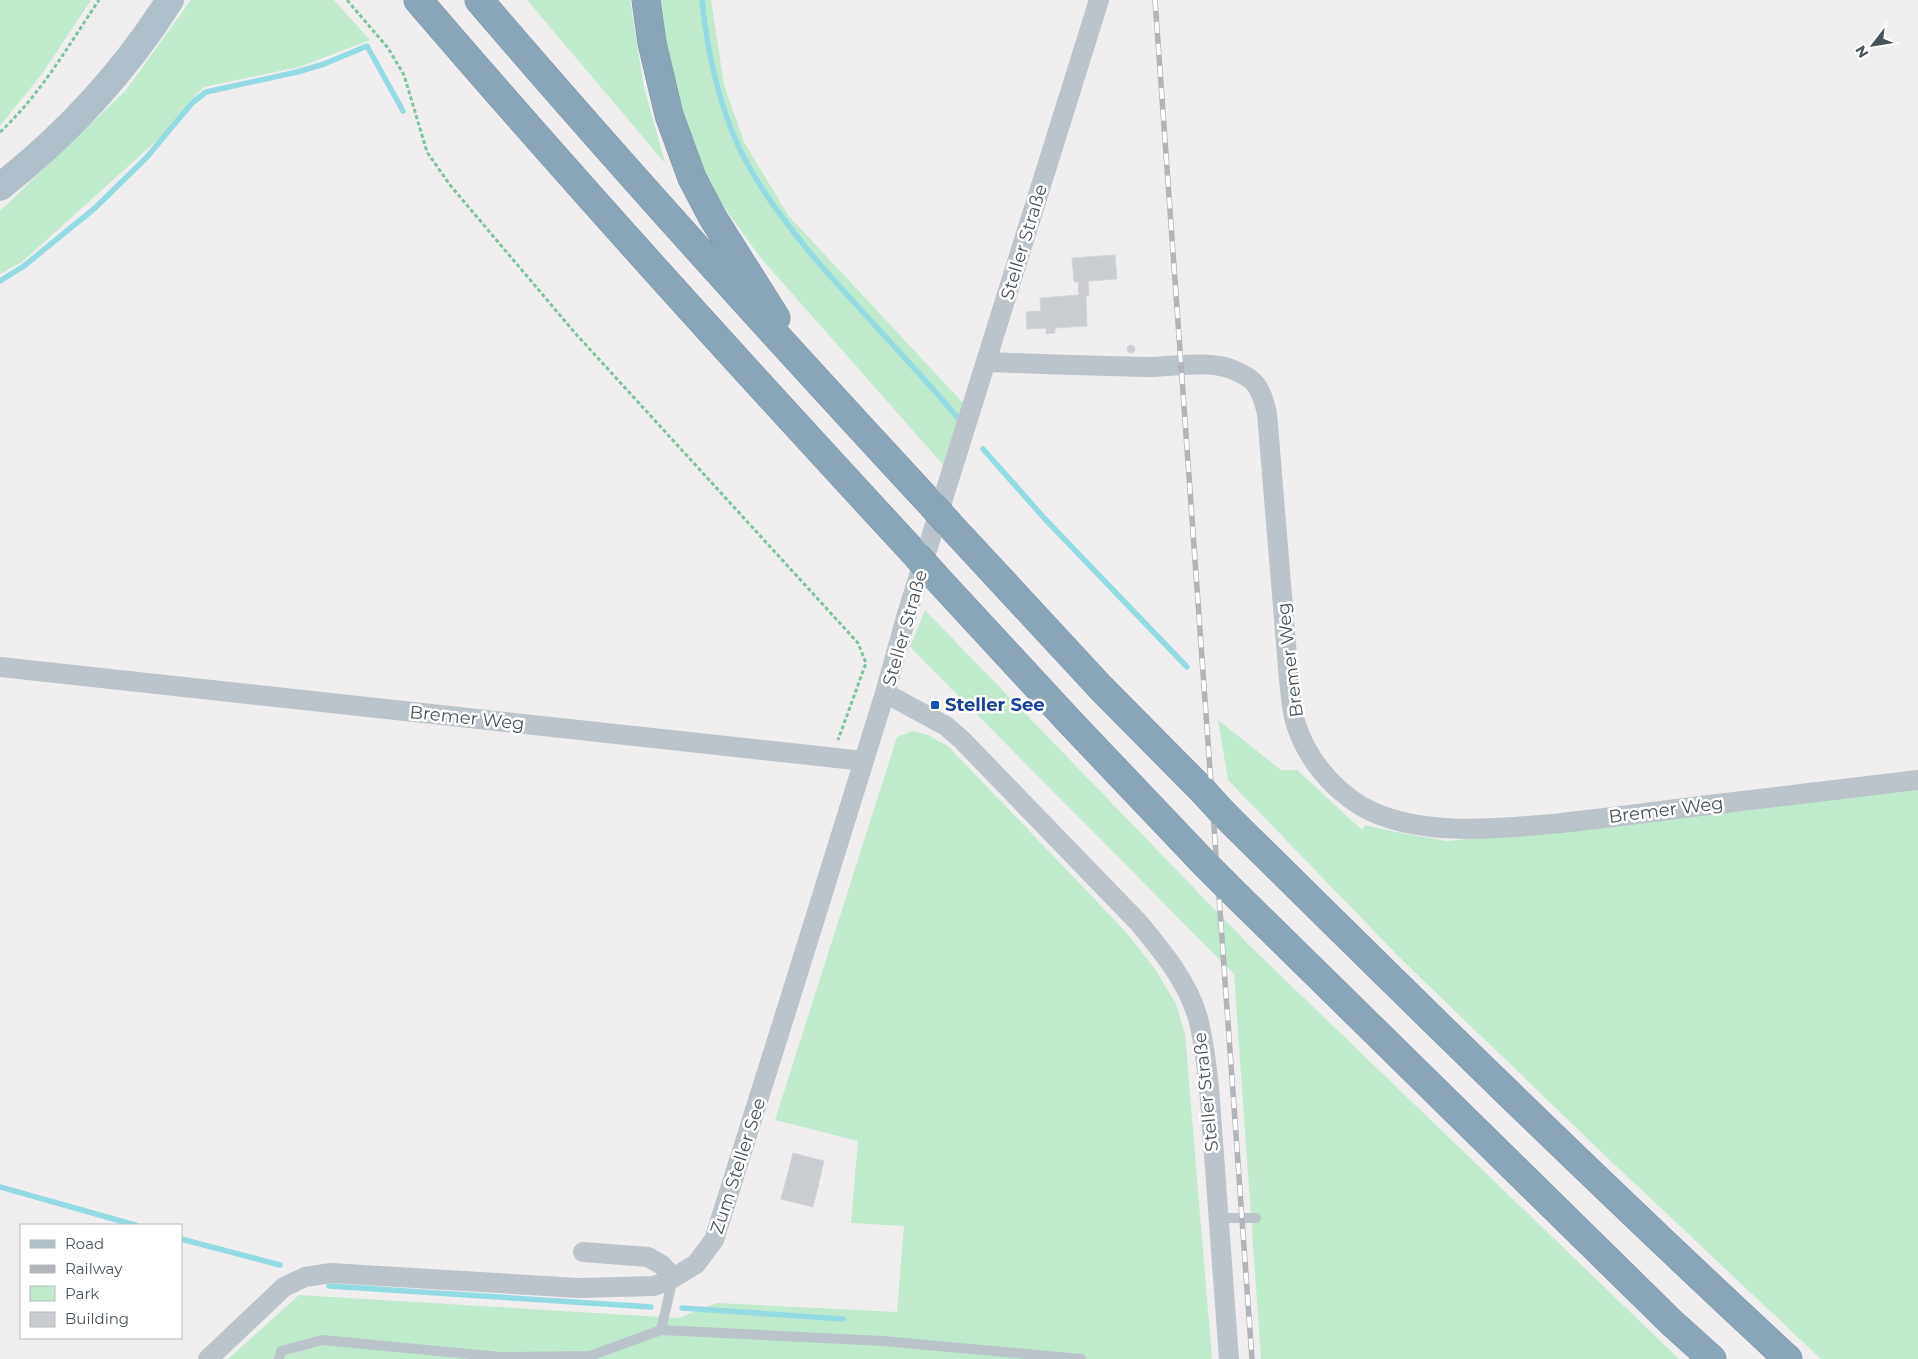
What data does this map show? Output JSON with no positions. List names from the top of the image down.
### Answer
{
  "streets": {
    "street": ["Steller Straße", "Bremer Weg", "Zum Steller See"]
  },
  "crossings": [
    ["Steller Straße", "Bremer Weg"],
    ["Bremer Weg", "Zum Steller See"]
  ],
  "places": {
    "transit": ["Steller See"]
  },
  "legend": [
    "Road",
    "Railway",
    "Park",
    "Building"
  ],
  "north": "bottom left"
}
